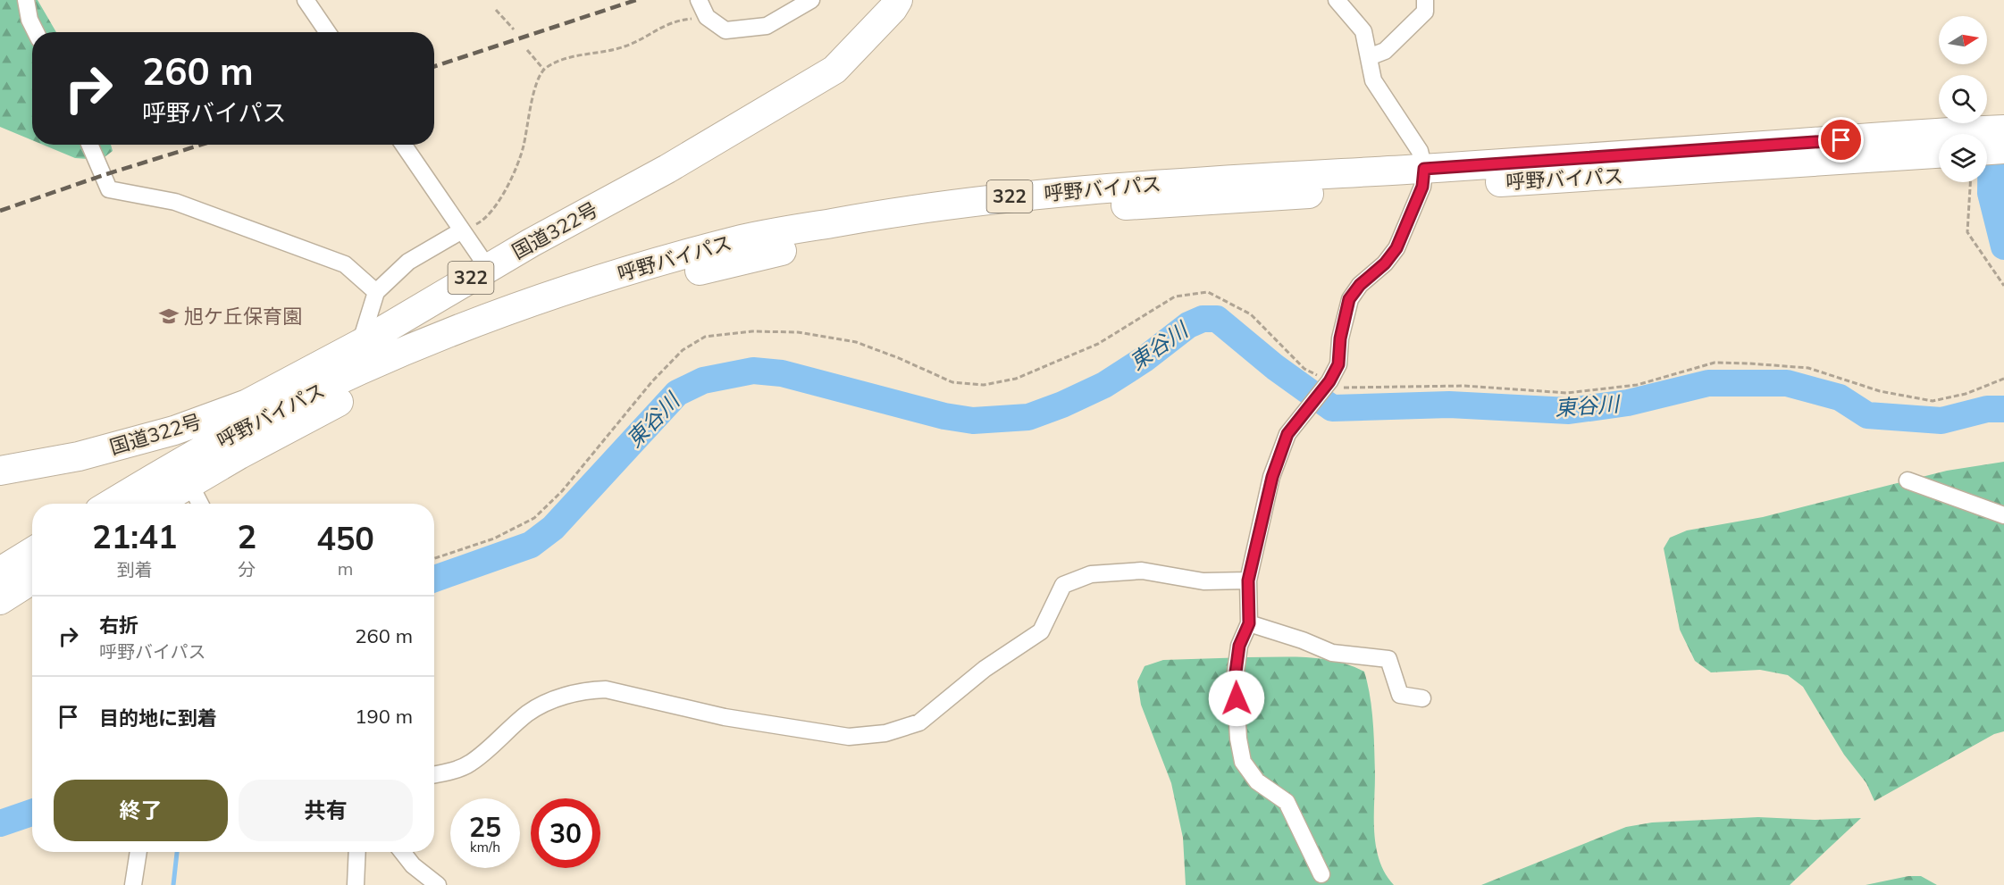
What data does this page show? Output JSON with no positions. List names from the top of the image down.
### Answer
{
  "streets": {
    "highway": ["呼野バイパス", "322", "国道322号"]
  },
  "water": ["東谷川"],
  "places": {
    "school or university": ["旭ケ丘保育園"]
  },
  "north": "right",
  "page": {
    "turn": ["260 m", "呼野バイパス"],
    "eta": [
      "21:41",
      "到着",
      "2",
      "分",
      "450",
      "m"
    ],
    "list": [
      {
        "name": "右折",
        "note": "呼野バイパス",
        "value": "260 m"
      },
      {
        "name": "目的地に到着",
        "value": "190 m"
      }
    ],
    "buttons": ["終了", "共有"],
    "speed": "25 km/h",
    "limit": "30"
  }
}
